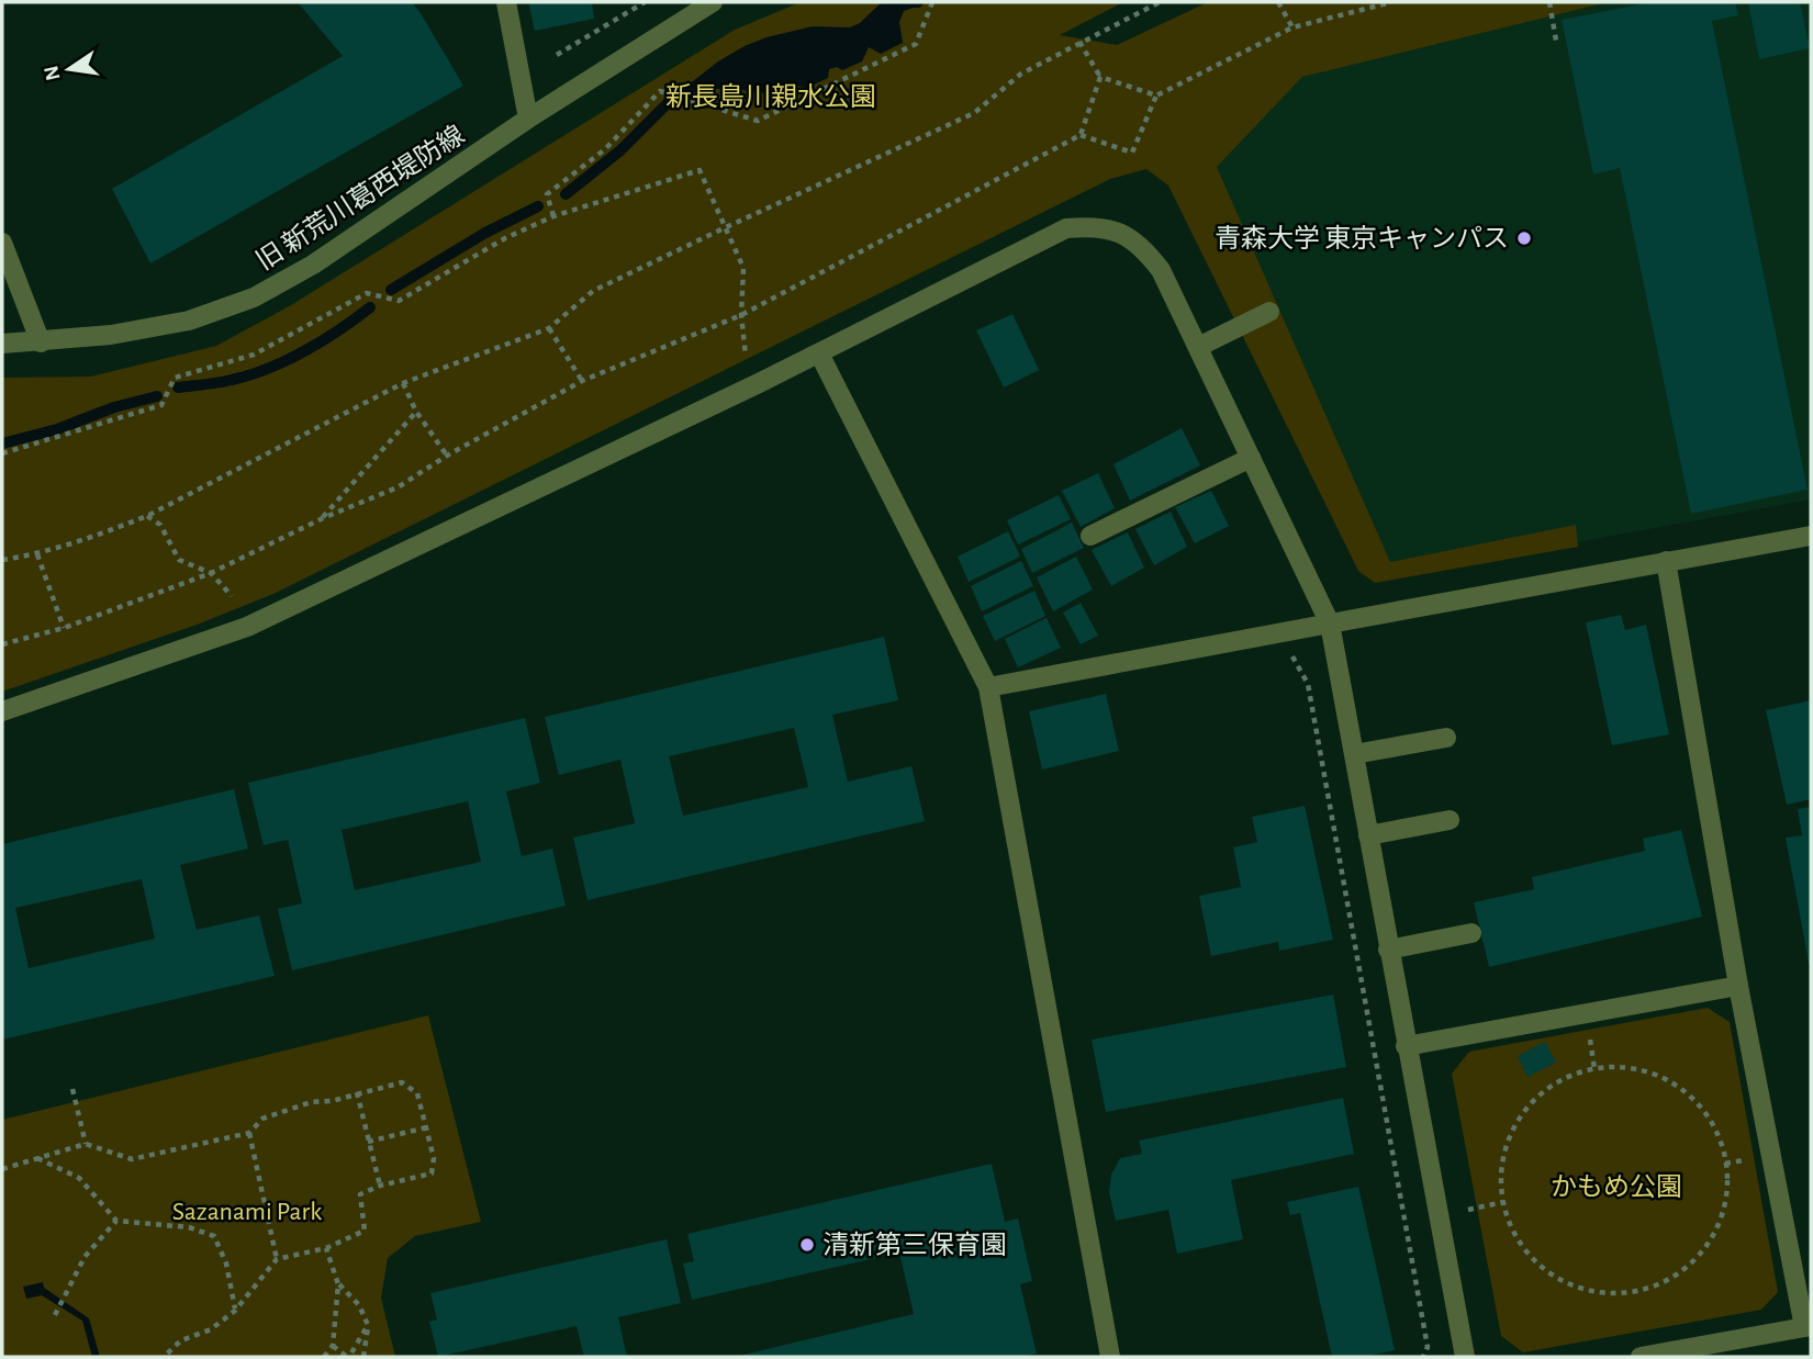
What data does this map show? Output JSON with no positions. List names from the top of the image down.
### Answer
{
  "streets": {
    "street": ["旧 新荒川葛西堤防線"]
  },
  "parks": ["新長島川親水公園", "かもめ公園", "Sazanami Park"],
  "places": ["青森大学 東京キャンパス", "清新第三保育園"],
  "north": "left"
}
